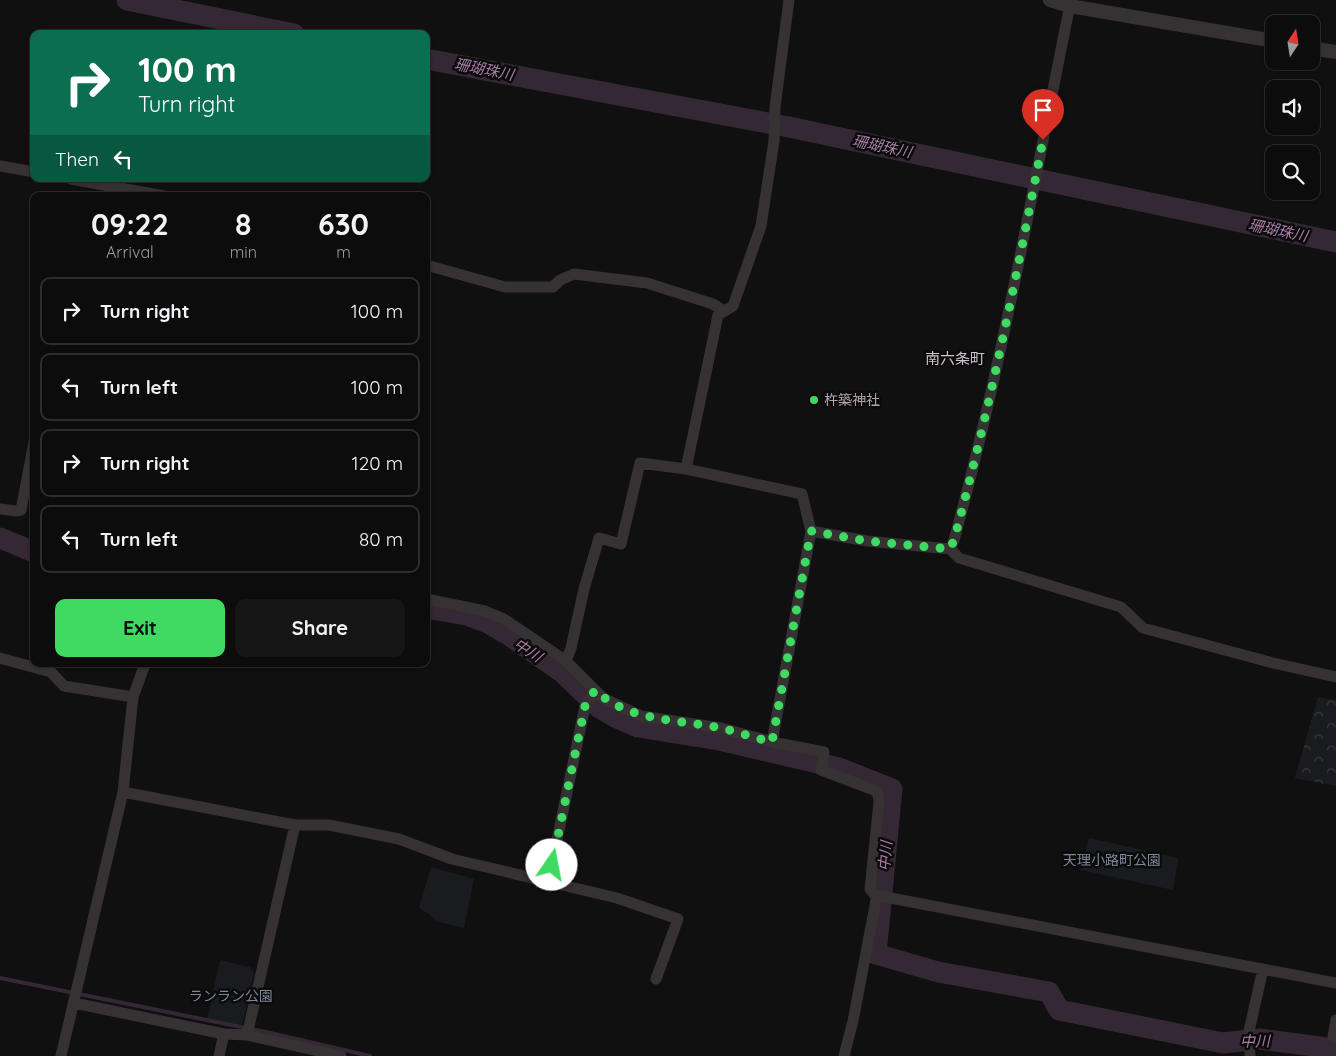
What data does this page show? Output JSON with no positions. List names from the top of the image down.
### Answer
{
  "districts": ["南六条町"],
  "water": ["珊瑚珠川", "中川"],
  "parks": ["天理小路町公園", "ランラン公園"],
  "places": ["杵築神社"],
  "north": "top",
  "page": {
    "turn": ["100 m", "Turn right"],
    "then": "Then",
    "eta": [
      "09:22",
      "Arrival",
      "8",
      "min",
      "630",
      "m"
    ],
    "list": [
      {
        "name": "Turn right",
        "value": "100 m"
      },
      {
        "name": "Turn left",
        "value": "100 m"
      },
      {
        "name": "Turn right",
        "value": "120 m"
      },
      {
        "name": "Turn left",
        "value": "80 m"
      }
    ],
    "buttons": ["Exit", "Share"]
  }
}
